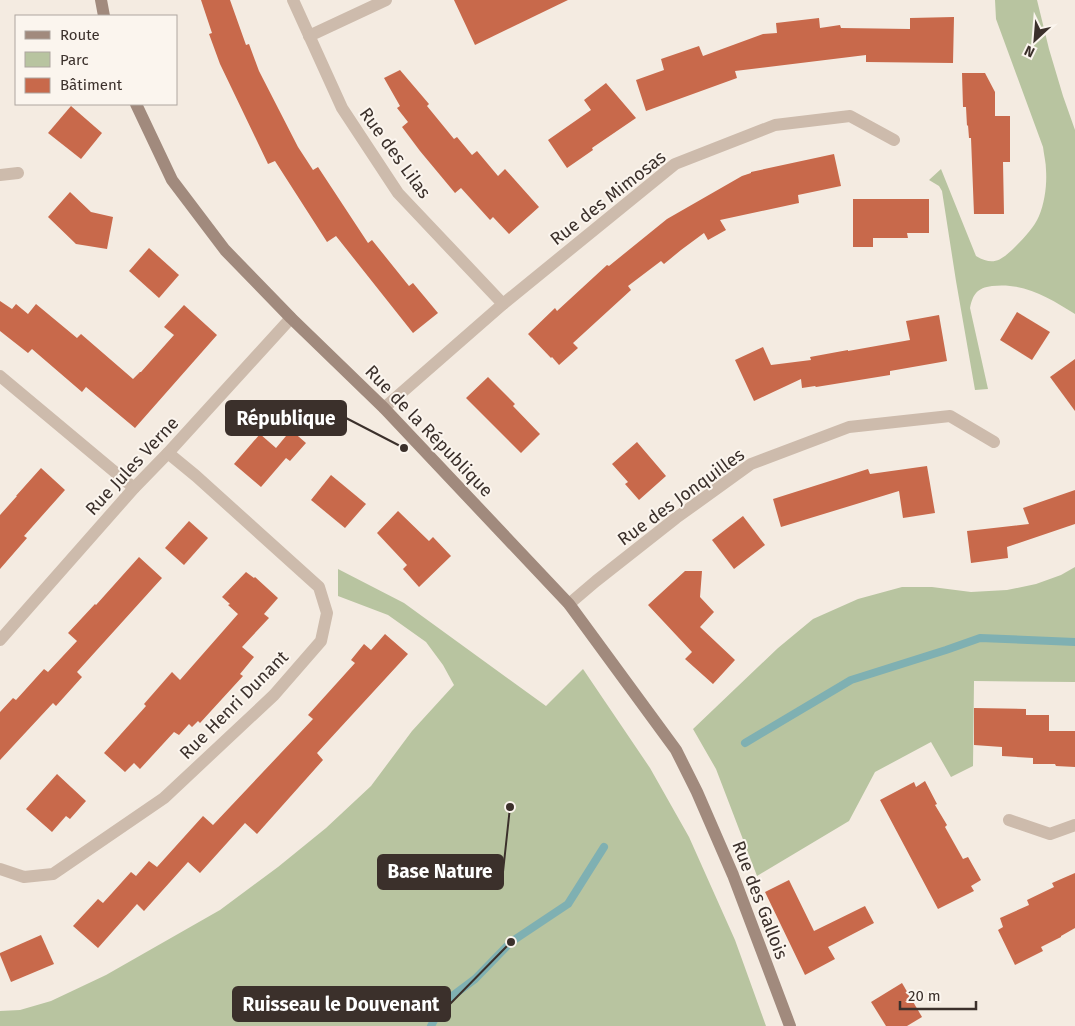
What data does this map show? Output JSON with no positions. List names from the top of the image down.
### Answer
{
  "streets": {
    "main road": ["Rue de la République", "Rue des Gallois"],
    "street": [
      "Rue des Lilas",
      "Rue des Mimosas",
      "Rue Jules Verne",
      "Rue des Jonquilles",
      "Rue Henri Dunant"
    ]
  },
  "crossings": [
    ["Rue des Lilas", "Rue des Mimosas"],
    ["Rue des Mimosas", "Rue de la République"],
    ["Rue de la République", "Rue Jules Verne"],
    ["Rue de la République", "Rue des Jonquilles"],
    ["Rue de la République", "Rue des Gallois"],
    ["Rue Jules Verne", "Rue Henri Dunant"]
  ],
  "places": ["République", "Base Nature", "Ruisseau le Douvenant"],
  "legend": ["Route", "Parc", "Bâtiment"],
  "scale_bar": "20 m",
  "north": "bottom left"
}
